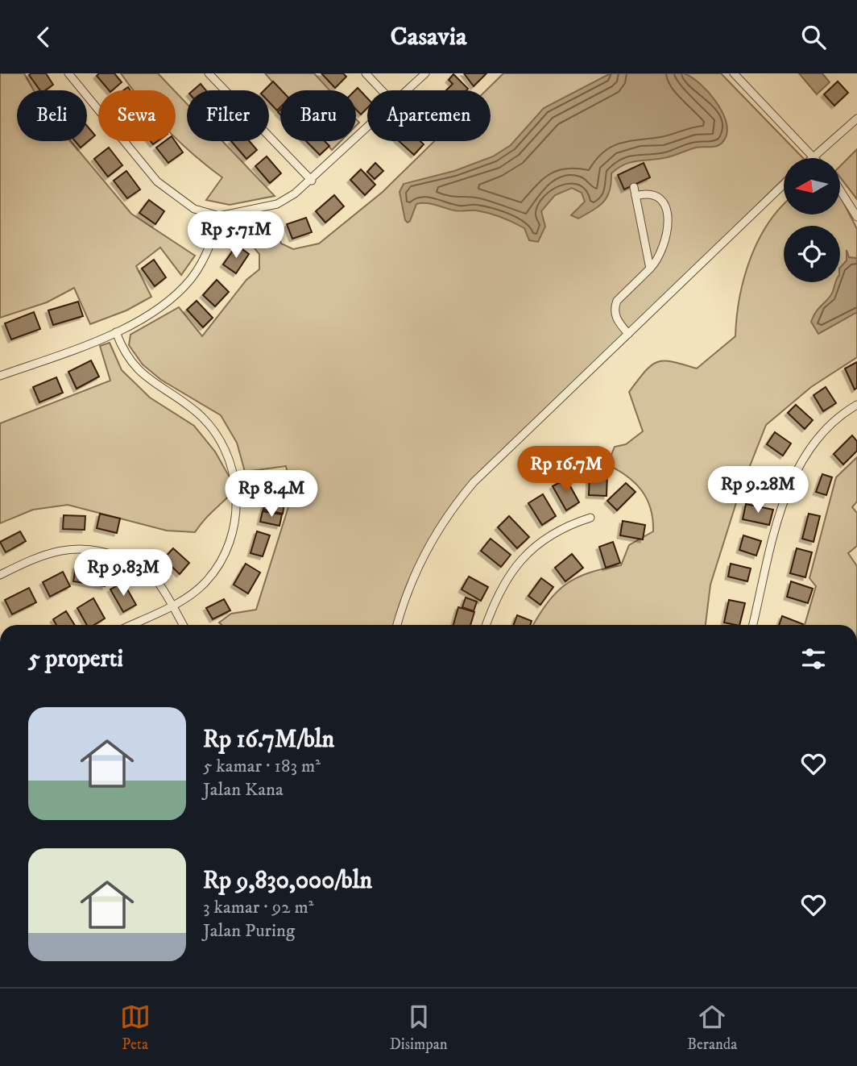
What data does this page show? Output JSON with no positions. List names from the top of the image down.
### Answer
{
  "north": "left",
  "page": {
    "header": "Casavia",
    "chip": [
      "Beli",
      "Sewa",
      "Filter",
      "Baru",
      "Apartemen"
    ],
    "price": [
      "Rp 5.71M",
      "Rp 16.7M",
      "Rp 9.28M",
      "Rp 8.4M",
      "Rp 9.83M"
    ],
    "heading": "5 properti",
    "list": [
      {
        "name": "Rp 16.7M/bln",
        "note": "5 kamar · 183 m² · Jalan Kana"
      },
      {
        "name": "Rp 9,830,000/bln",
        "note": "3 kamar · 92 m² · Jalan Puring"
      }
    ],
    "tabs": ["Peta", "Disimpan", "Beranda"]
  }
}
